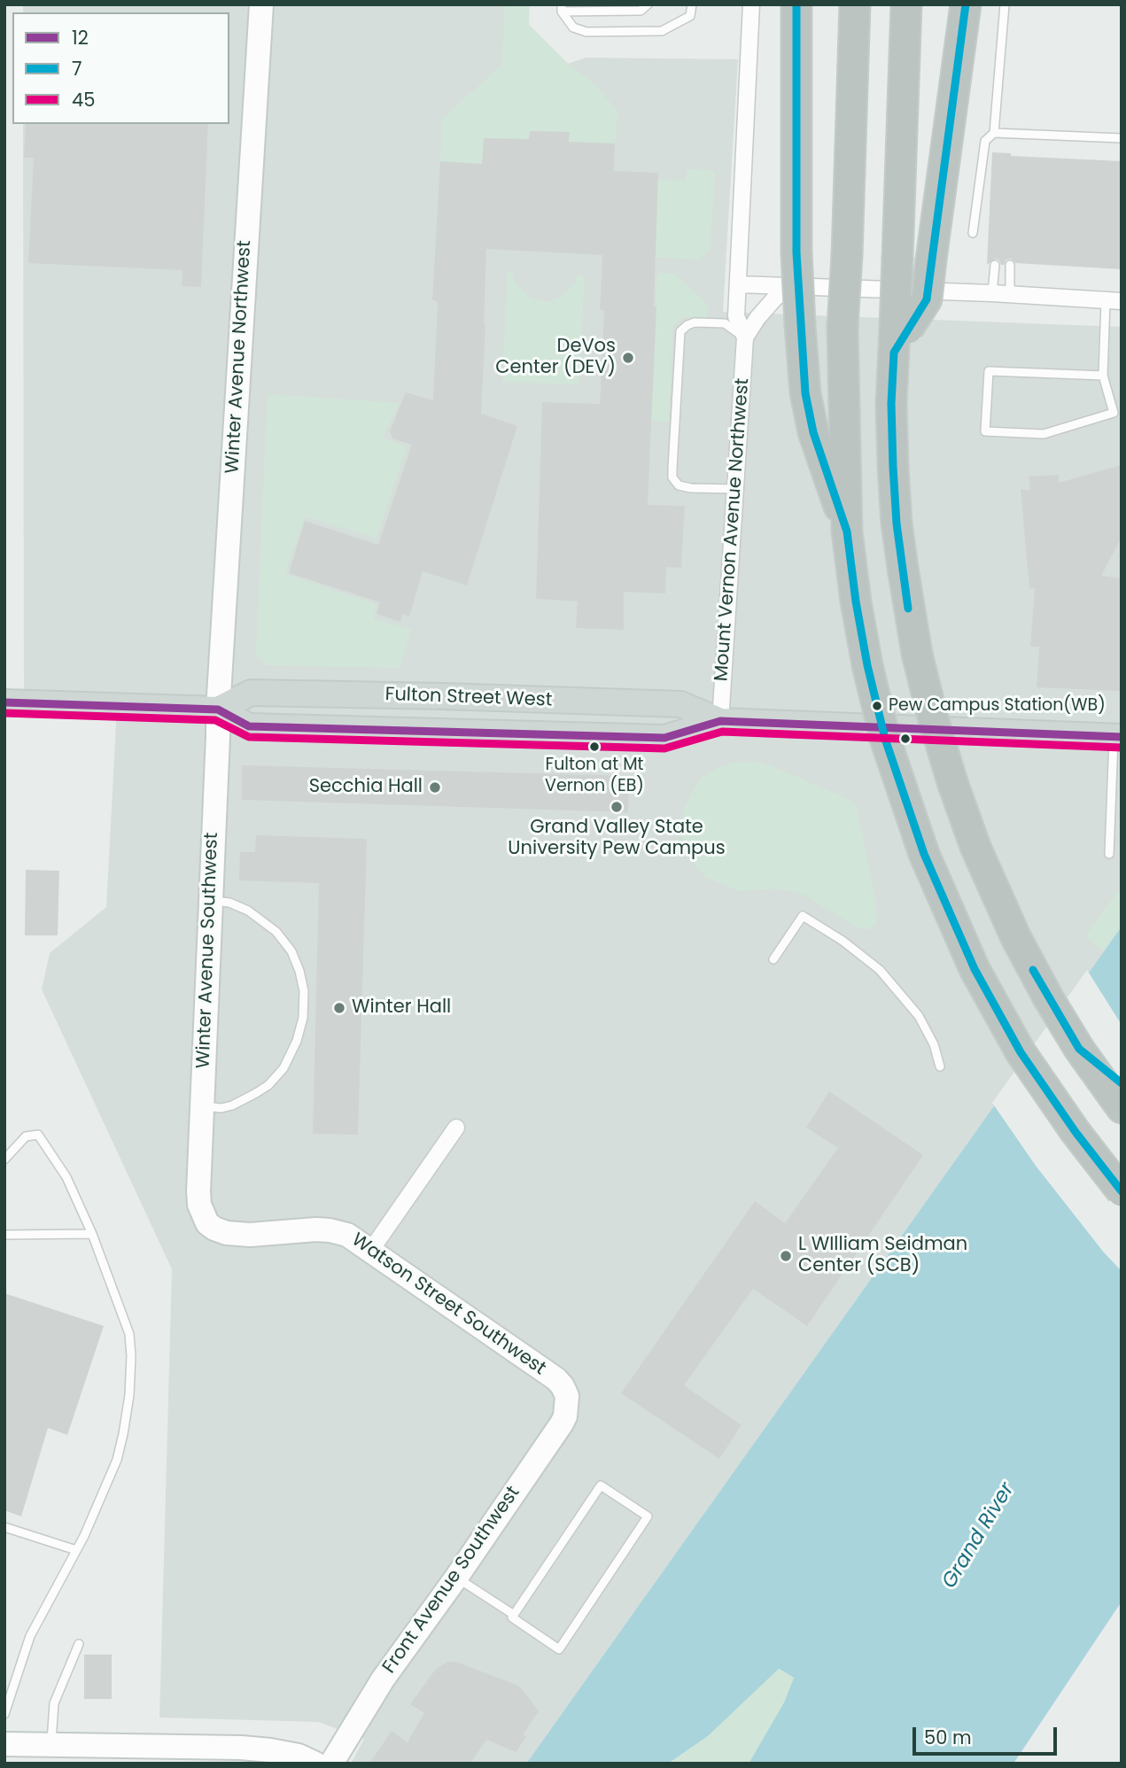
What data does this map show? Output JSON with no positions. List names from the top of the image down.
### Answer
{
  "streets": {
    "main road": ["Fulton Street West"],
    "street": [
      "Winter Avenue Northwest",
      "Mount Vernon Avenue Northwest",
      "Winter Avenue Southwest",
      "Watson Street Southwest",
      "Front Avenue Southwest"
    ]
  },
  "crossings": [
    ["Winter Avenue Northwest", "Fulton Street West"],
    ["Winter Avenue Northwest", "Winter Avenue Southwest"],
    ["Mount Vernon Avenue Northwest", "Fulton Street West"],
    ["Fulton Street West", "Winter Avenue Southwest"],
    ["Winter Avenue Southwest", "Watson Street Southwest"],
    ["Watson Street Southwest", "Front Avenue Southwest"]
  ],
  "water": ["Grand River"],
  "places": [
    "DeVos Center (DEV)",
    "Pew Campus Station(WB)",
    "Fulton at Mt Vernon (EB)",
    "Secchia Hall",
    "Grand Valley State University Pew Campus",
    "Winter Hall",
    "L WIlliam Seidman Center (SCB)"
  ],
  "lines": ["transit line 7", "transit line 12", "transit line 45"],
  "legend": ["12", "7", "45"],
  "scale_bar": "50 m"
}
